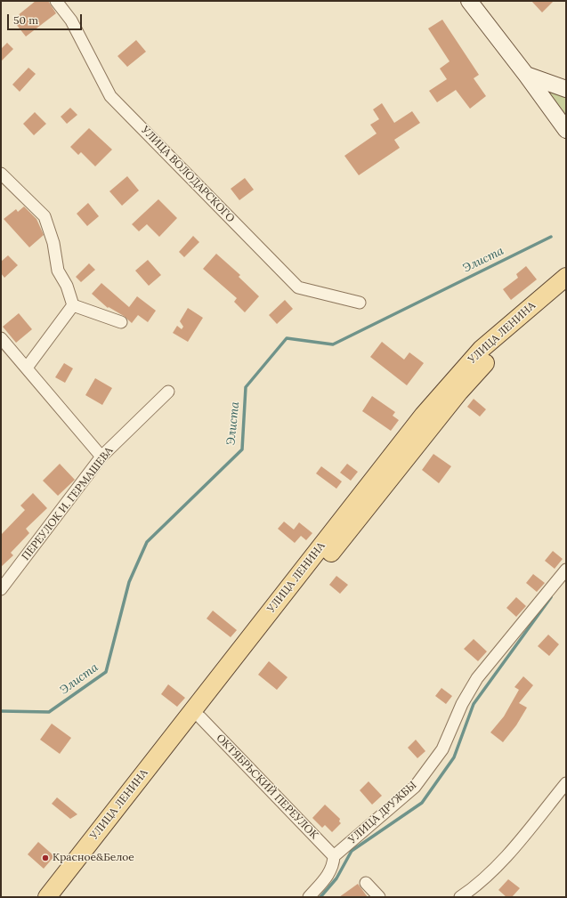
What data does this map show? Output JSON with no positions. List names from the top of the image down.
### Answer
{
  "streets": {
    "main road": ["УЛИЦА ЛЕНИНА"],
    "street": [
      "УЛИЦА ВОЛОДАРСКОГО",
      "ПЕРЕУЛОК И. ГЕРМАШЕВА",
      "ОКТЯБРЬСКИЙ ПЕРЕУЛОК",
      "УЛИЦА ДРУЖБЫ"
    ]
  },
  "crossings": [
    ["УЛИЦА ЛЕНИНА", "ОКТЯБРЬСКИЙ ПЕРЕУЛОК"],
    ["ОКТЯБРЬСКИЙ ПЕРЕУЛОК", "УЛИЦА ДРУЖБЫ"]
  ],
  "water": ["Элиста"],
  "places": ["Красное&Белое"],
  "scale_bar": "50 m"
}
